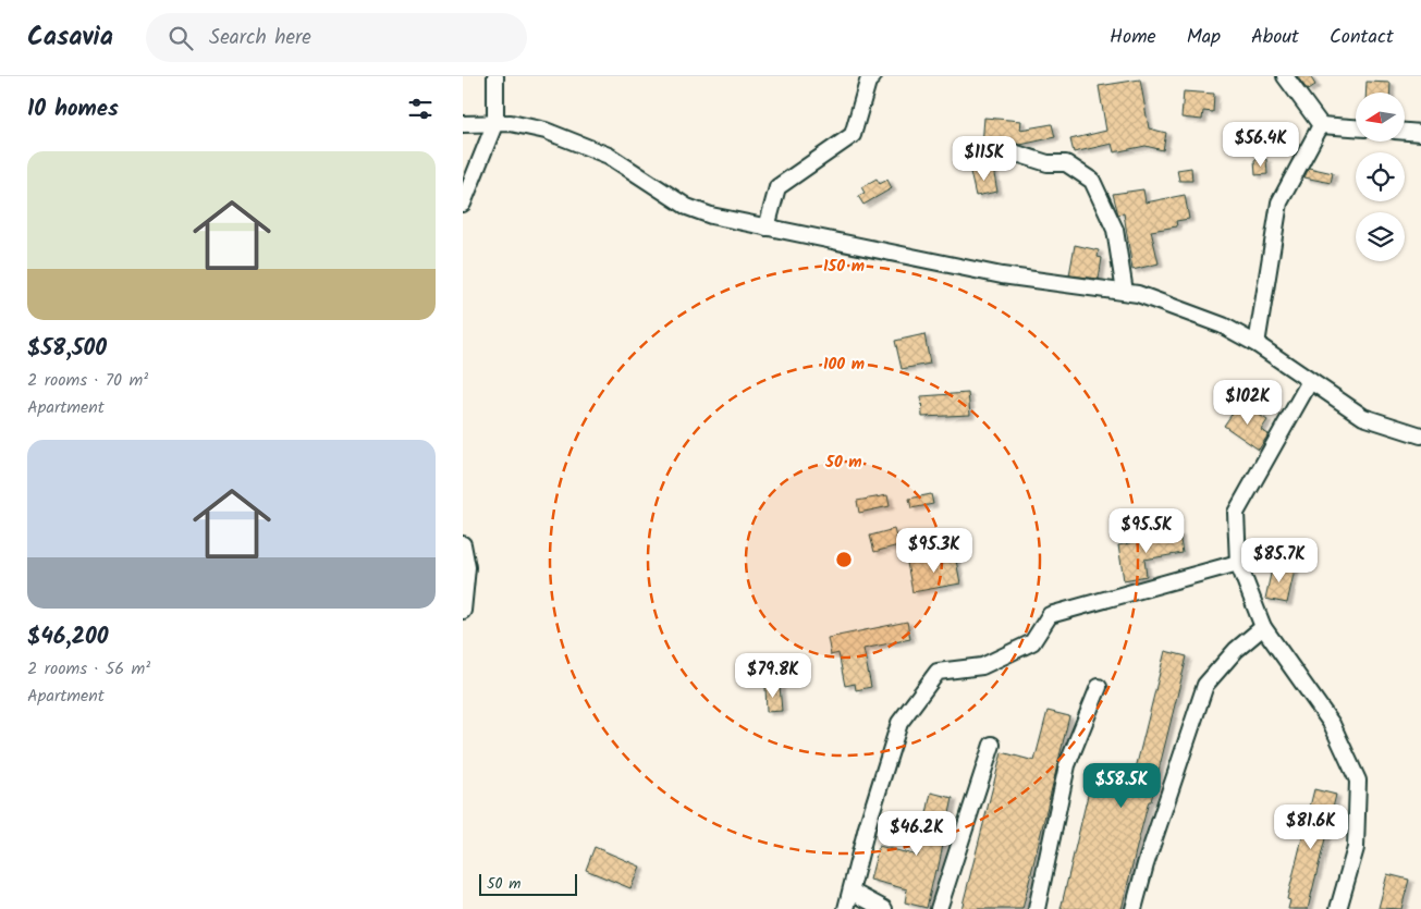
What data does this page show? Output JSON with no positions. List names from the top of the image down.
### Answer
{
  "scale_bar": "50 m",
  "north": "left",
  "page": {
    "header": "Casavia",
    "search": "Search here",
    "nav": [
      "Home",
      "Map",
      "About",
      "Contact"
    ],
    "heading": "10 homes",
    "price": [
      "$56.4K",
      "$115K",
      "$102K",
      "$95.5K",
      "$95.3K",
      "$85.7K",
      "$79.8K",
      "$58.5K",
      "$81.6K",
      "$46.2K"
    ],
    "list": [
      {
        "name": "$58,500",
        "note": "2 rooms · 70 m² · Apartment"
      },
      {
        "name": "$46,200",
        "note": "2 rooms · 56 m² · Apartment"
      }
    ],
    "scale": "50 m"
  },
  "rings": ["150 m", "100 m", "50 m"]
}
